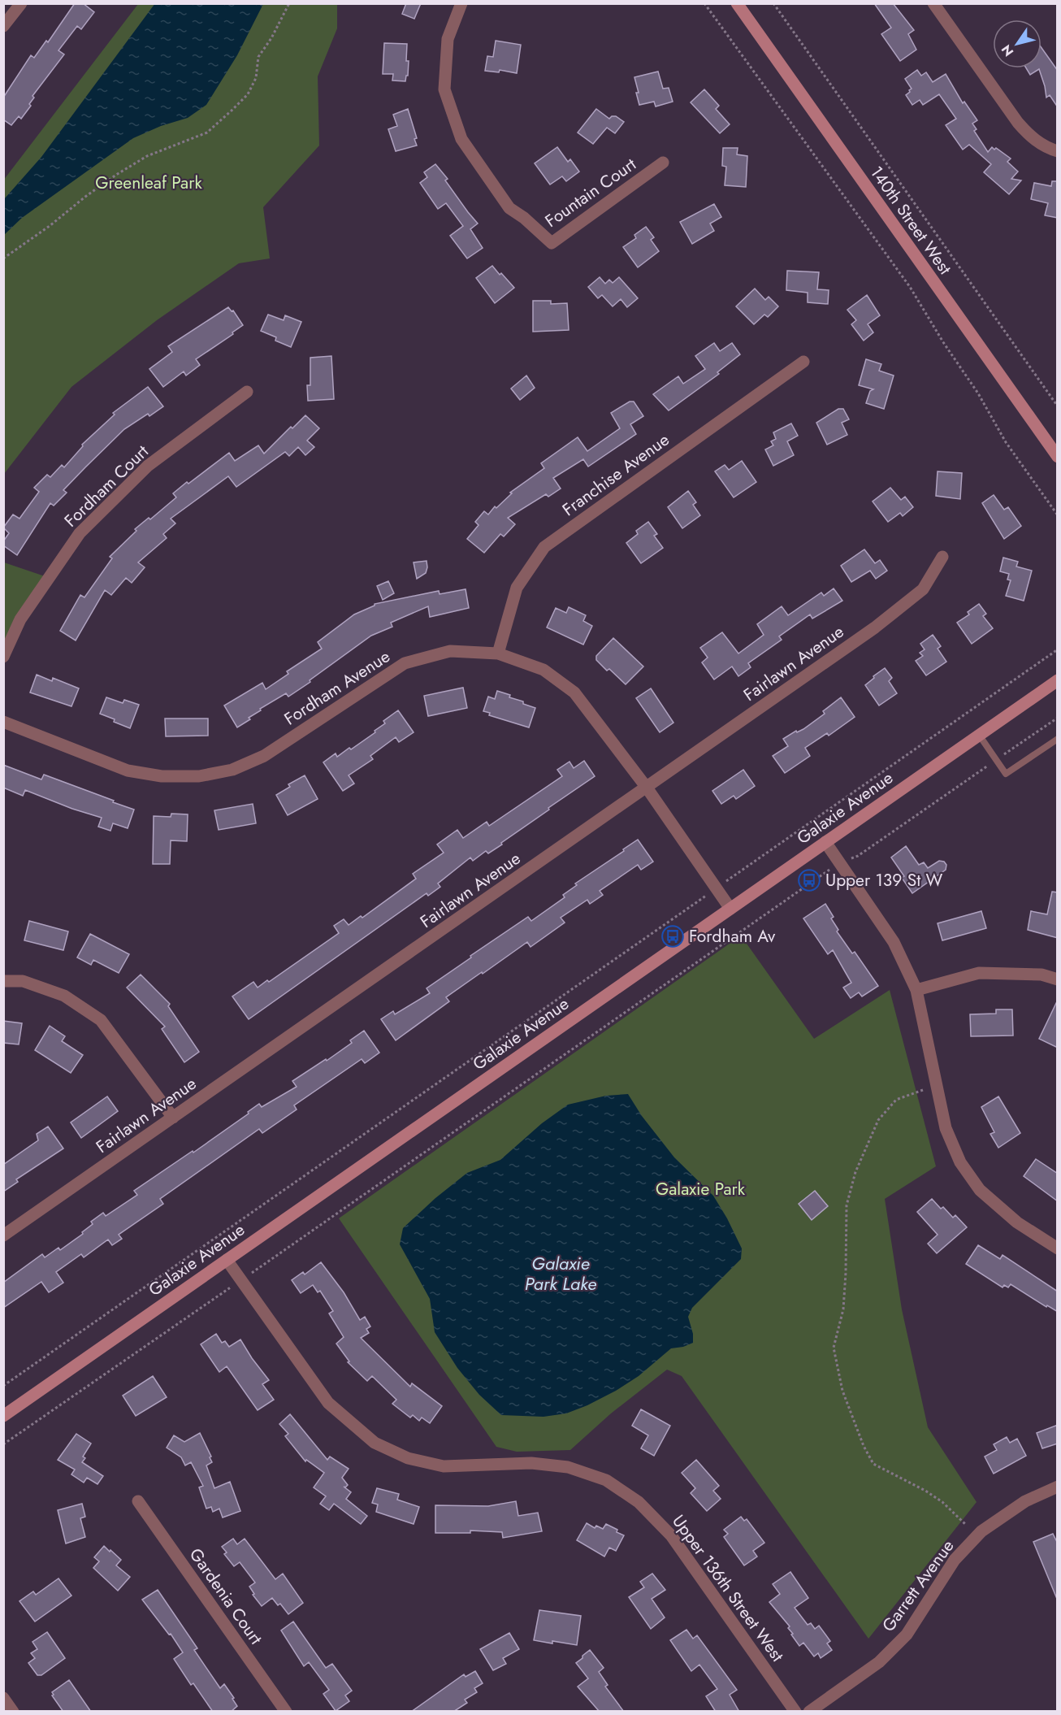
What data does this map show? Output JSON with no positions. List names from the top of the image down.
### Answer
{
  "streets": {
    "street": [
      "Fountain Court",
      "140th Street West",
      "Franchise Avenue",
      "Fordham Court",
      "Fairlawn Avenue",
      "Fordham Avenue",
      "Galaxie Avenue",
      "Garrett Avenue",
      "Upper 136th Street West",
      "Gardenia Court"
    ]
  },
  "crossings": [
    ["Franchise Avenue", "Fordham Avenue"],
    ["Fairlawn Avenue", "Fordham Avenue"],
    ["Fordham Avenue", "Galaxie Avenue"],
    ["Galaxie Avenue", "Upper 136th Street West"]
  ],
  "water": ["Galaxie Park Lake"],
  "parks": ["Greenleaf Park", "Galaxie Park"],
  "places": {
    "bus stop": ["Upper 139 St W", "Fordham Av"]
  },
  "north": "bottom left"
}
